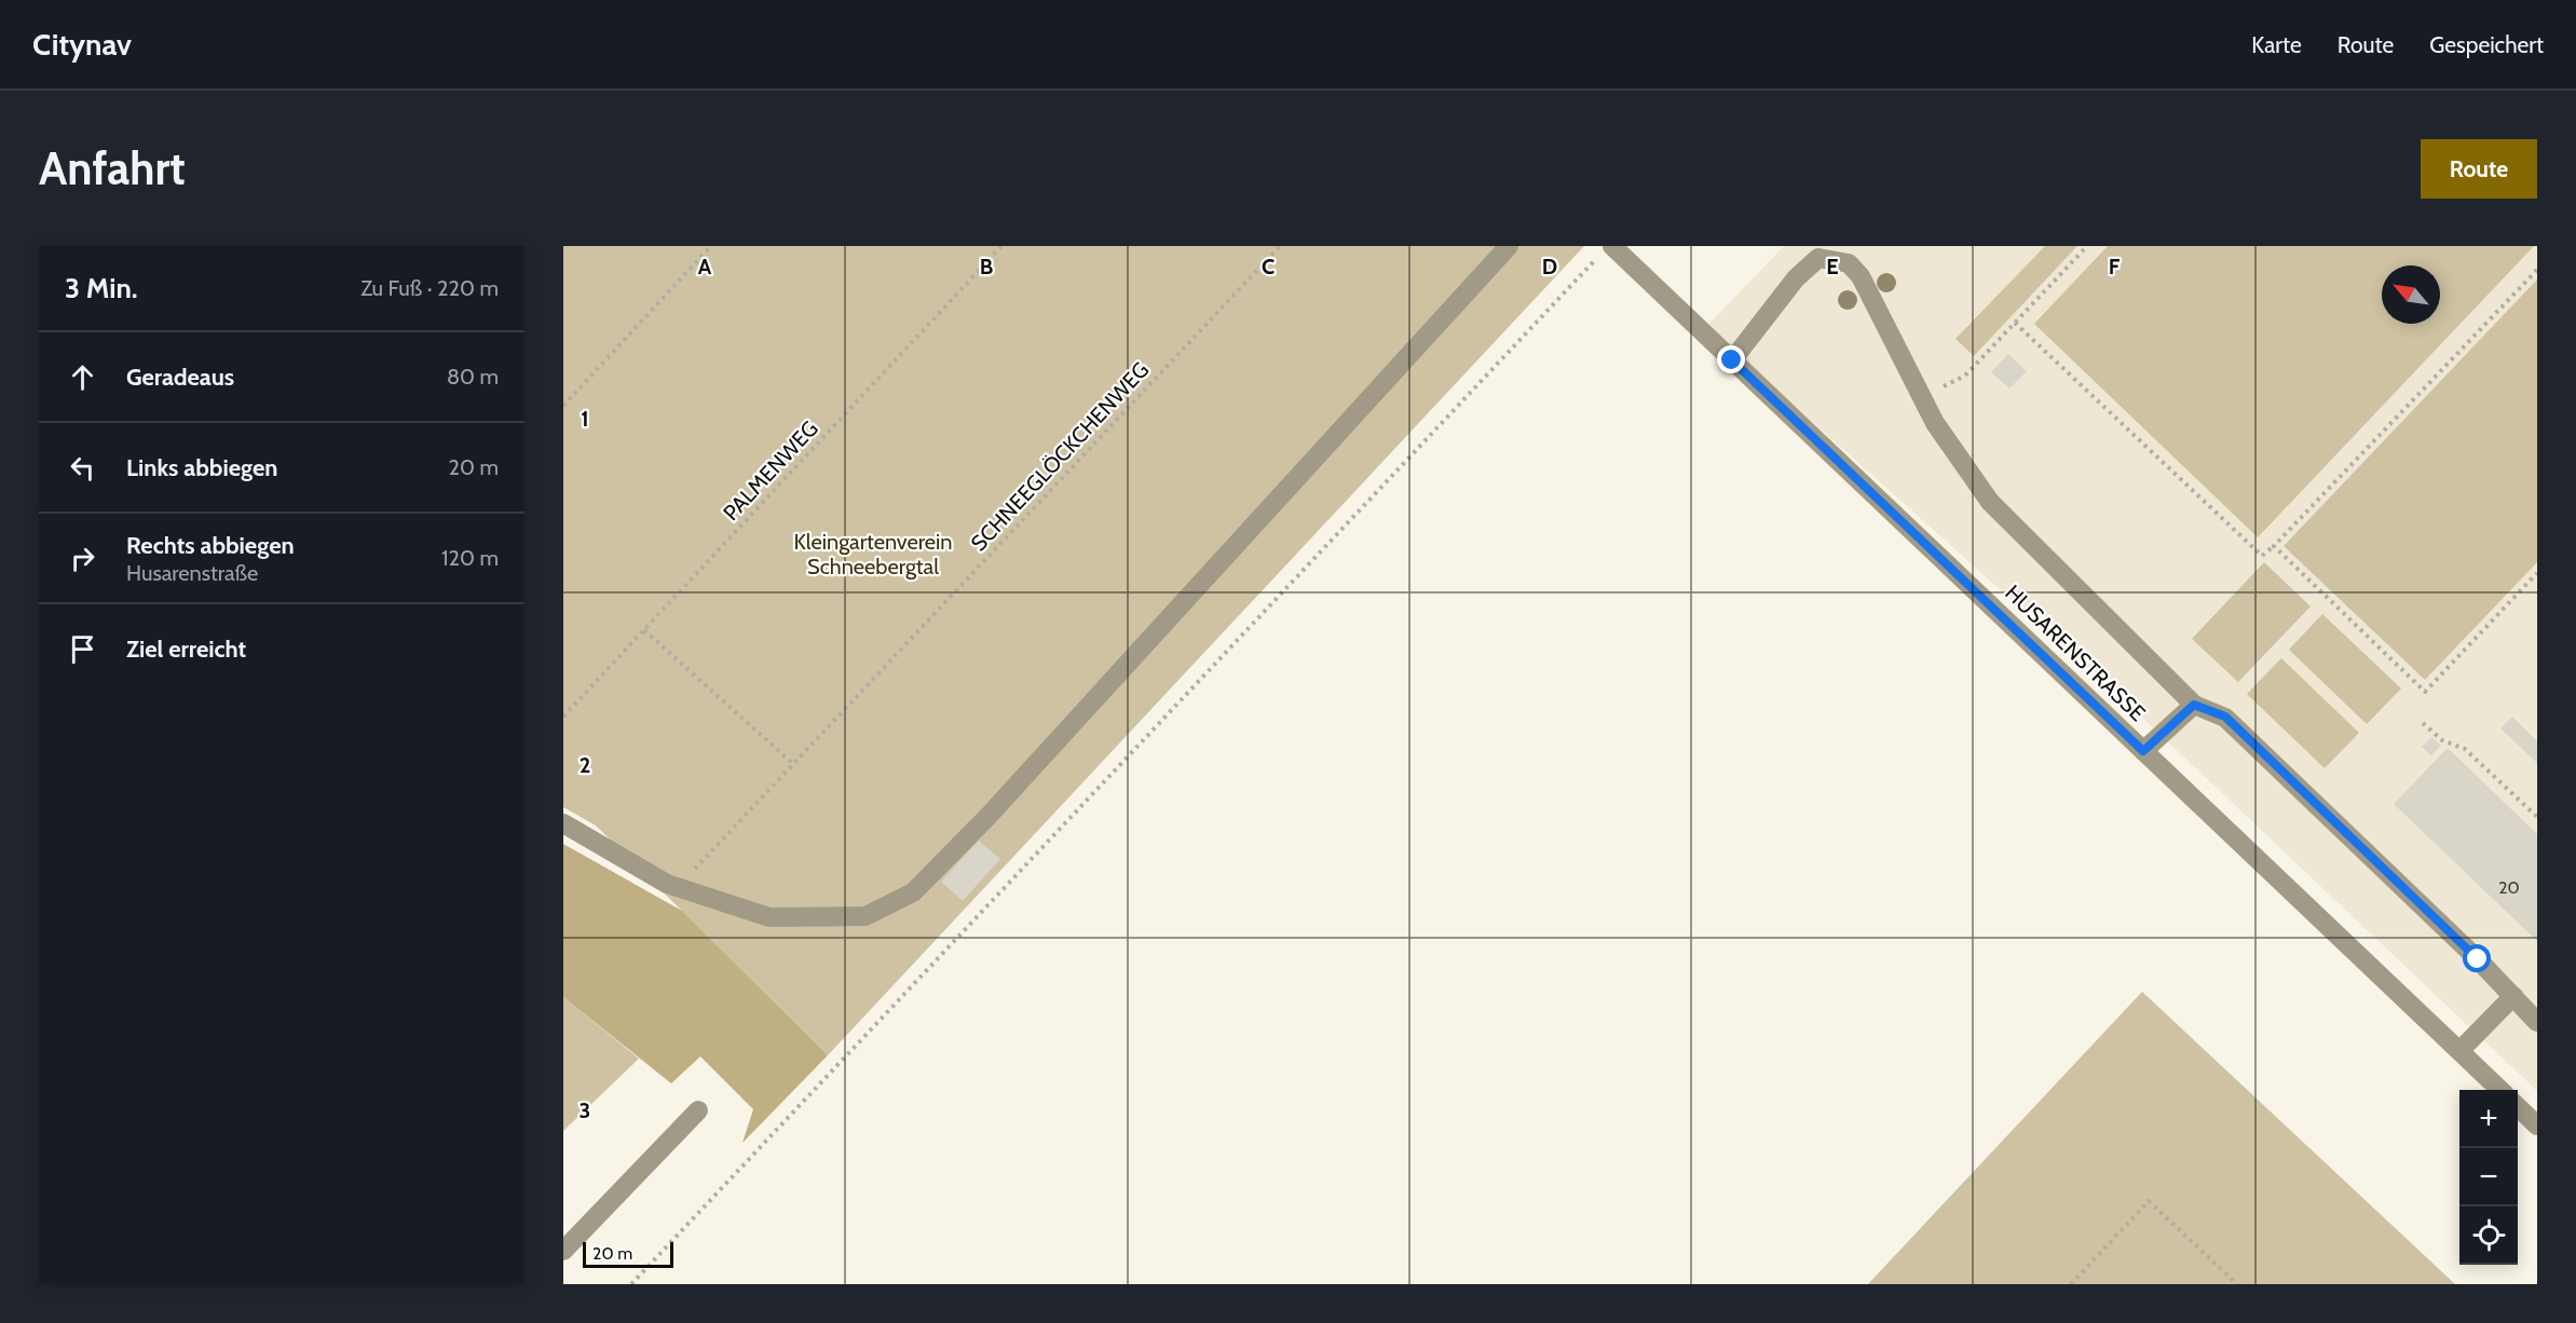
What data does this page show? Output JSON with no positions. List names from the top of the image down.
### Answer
{
  "streets": {
    "lane": ["HUSARENSTRASSE"],
    "path": ["SCHNEEGLÖCKCHENWEG", "PALMENWEG"]
  },
  "parks": ["Kleingartenverein Schneebergtal"],
  "house_numbers": ["20"],
  "scale_bar": "20 m",
  "north": "top left",
  "page": {
    "header": "Citynav",
    "nav": ["Karte", "Route", "Gespeichert"],
    "buttons": "Route",
    "title": "Anfahrt",
    "heading": ["3 Min.", "Zu Fuß · 220 m"],
    "list": [
      ["Geradeaus", "80 m"],
      ["Links abbiegen", "20 m"],
      ["Rechts abbiegen", "Husarenstraße", "120 m"],
      "Ziel erreicht"
    ],
    "map_buttons": ["+", "−"],
    "scale": "20 m"
  },
  "grid": {
    "columns": [
      "A",
      "B",
      "C",
      "D",
      "E",
      "F"
    ],
    "rows": ["1", "2", "3"]
  }
}
